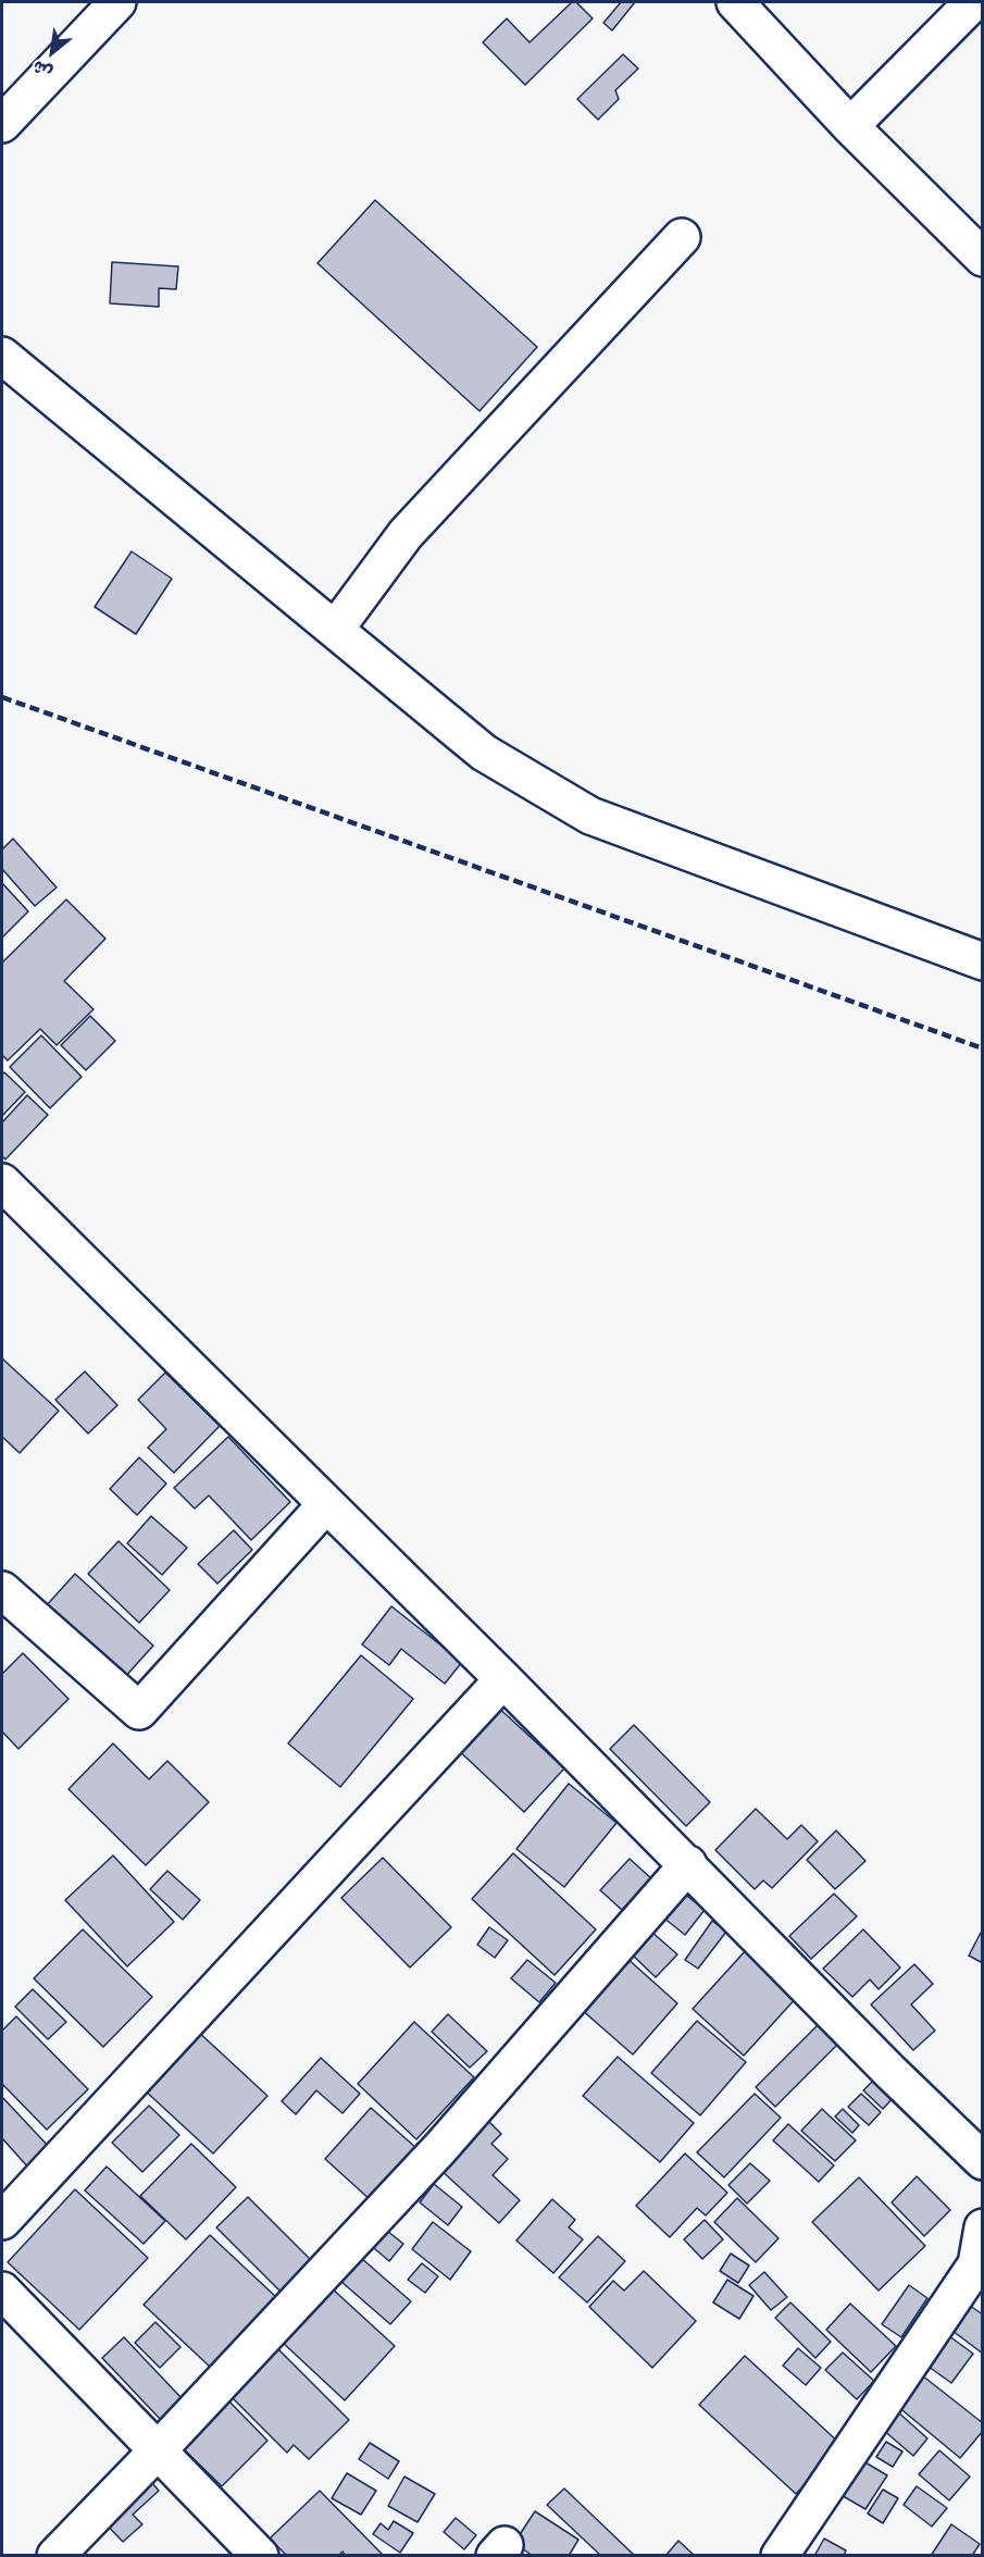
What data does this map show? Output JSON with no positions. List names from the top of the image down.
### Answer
{
  "north": "bottom left"
}
